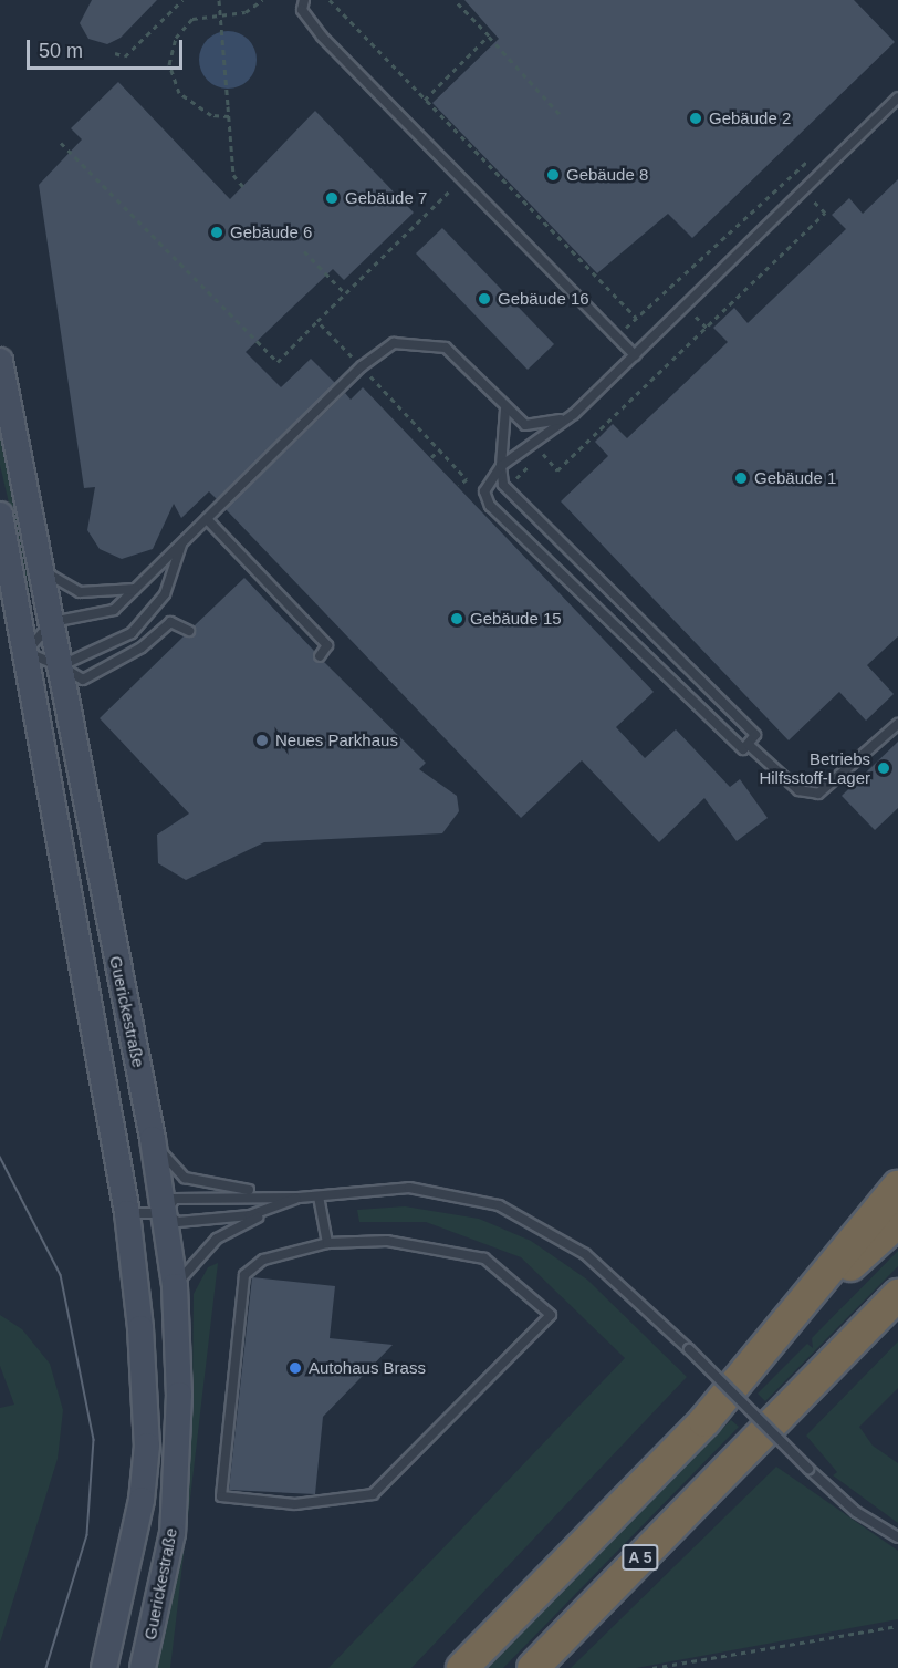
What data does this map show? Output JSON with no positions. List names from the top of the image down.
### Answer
{
  "streets": {
    "highway": ["A 5"],
    "main road": ["Guerickestraße"]
  },
  "places": [
    "Gebäude 2",
    "Gebäude 8",
    "Gebäude 7",
    "Gebäude 6",
    "Gebäude 16",
    "Gebäude 1",
    "Gebäude 15",
    "Neues Parkhaus",
    "Betriebs Hilfsstoff-Lager",
    "Autohaus Brass"
  ],
  "scale_bar": "50 m"
}
